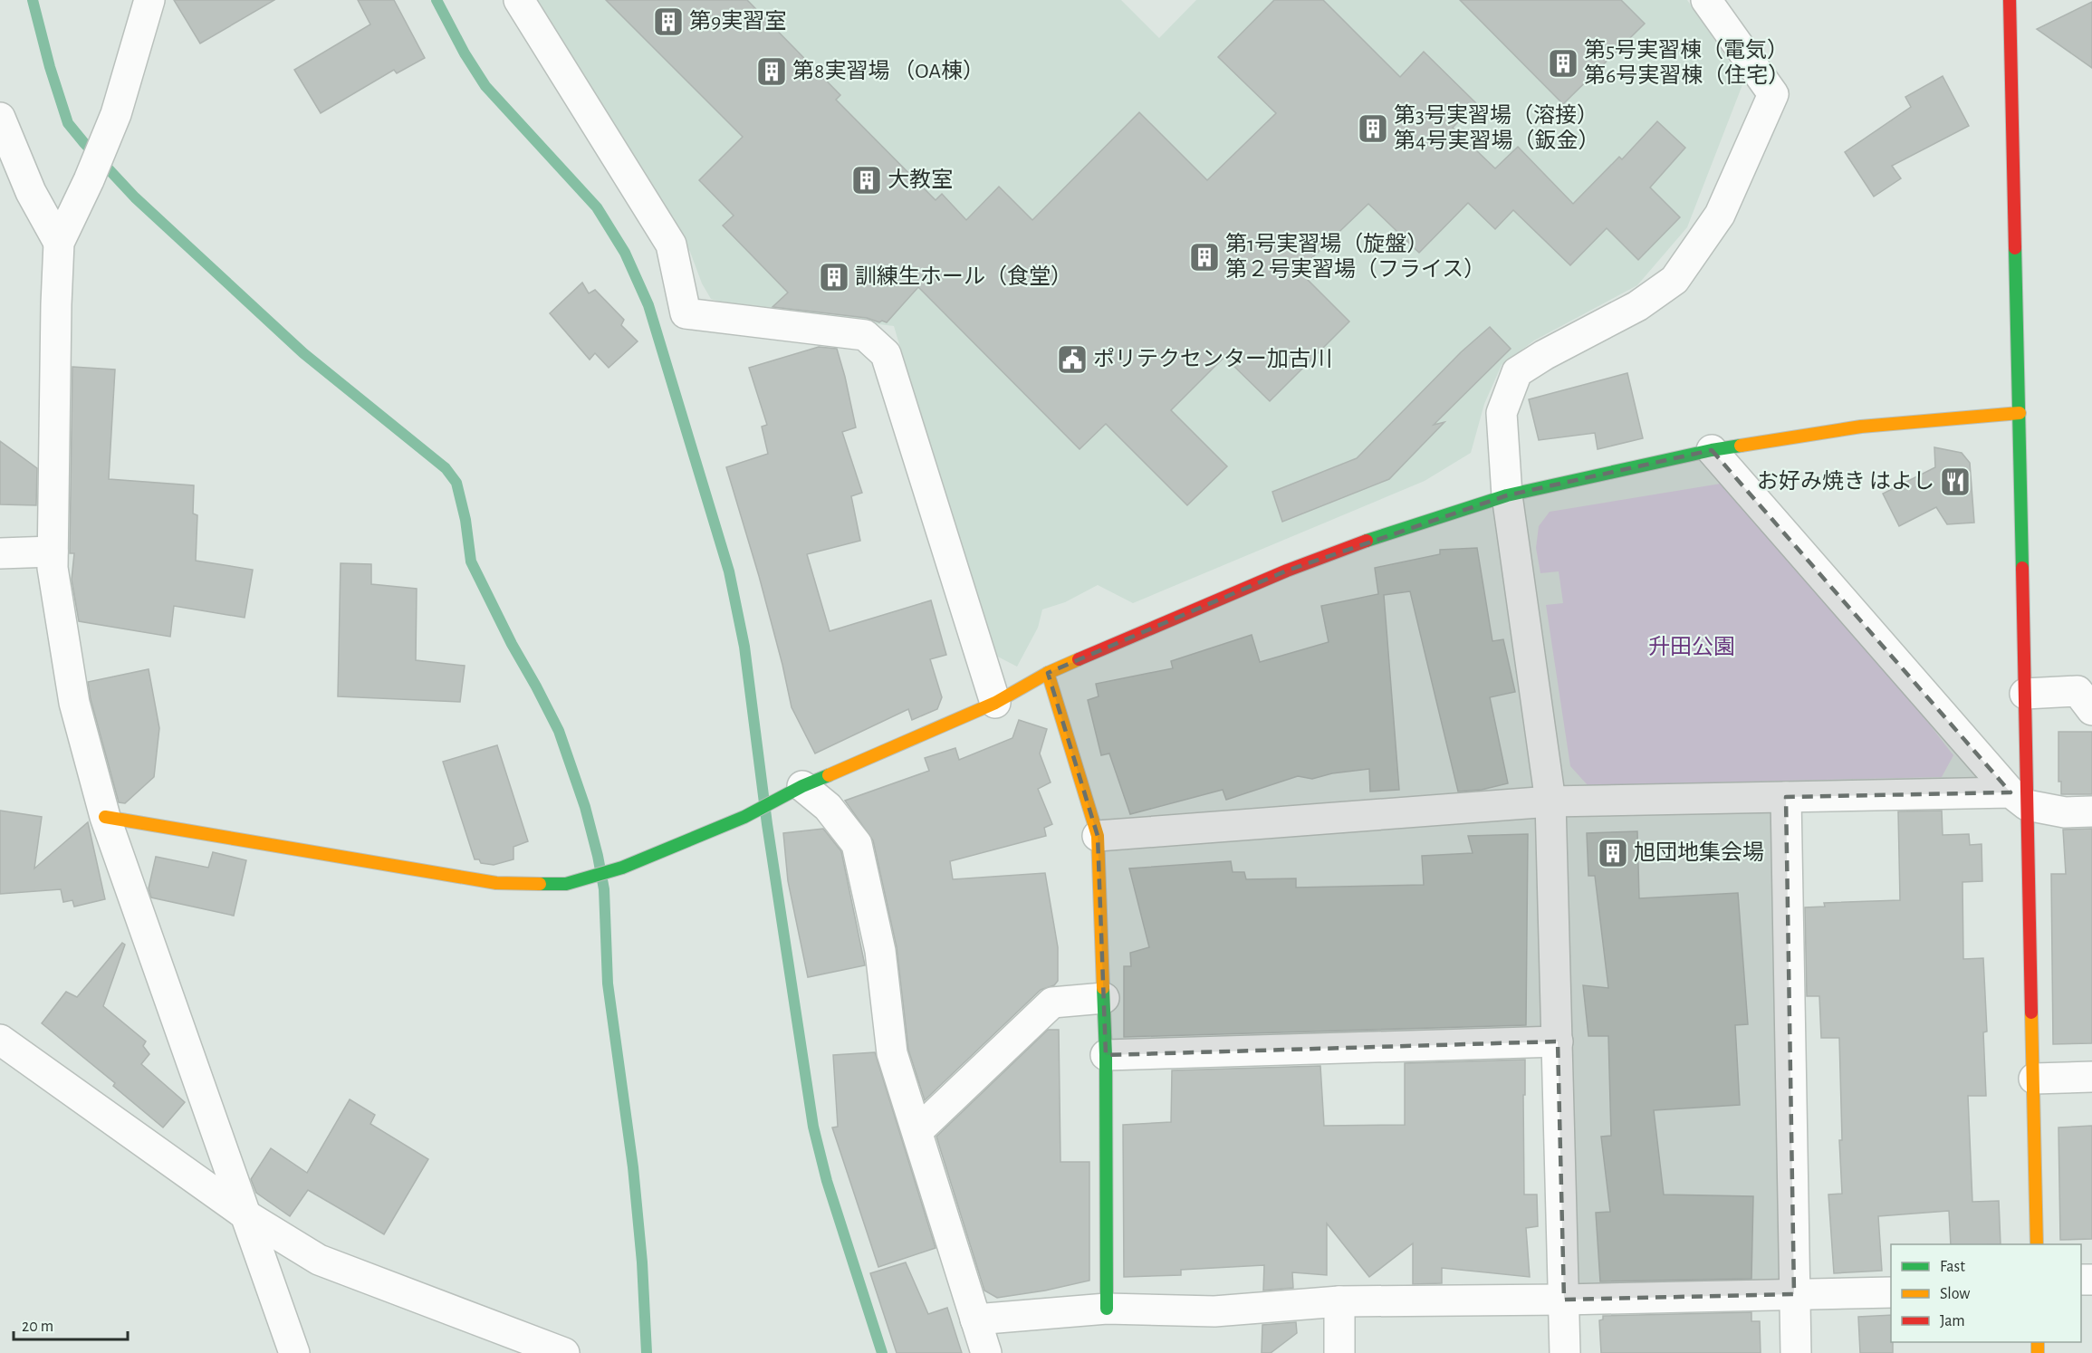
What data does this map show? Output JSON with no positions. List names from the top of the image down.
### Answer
{
  "parks": ["升田公園"],
  "places": {
    "building": [
      "第9実習室",
      "第5号実習棟（電気） 第6号実習棟（住宅）",
      "第8実習場 （OA棟）",
      "第3号実習場（溶接） 第4号実習場（鈑金）",
      "大教室",
      "第1号実習場（旋盤） 第２号実習場（フライス）",
      "訓練生ホール（食堂）",
      "旭団地集会場"
    ],
    "public building": ["ポリテクセンター加古川"],
    "restaurant": ["お好み焼き はよし"]
  },
  "legend": ["Fast", "Slow", "Jam"],
  "scale_bar": "20 m"
}
